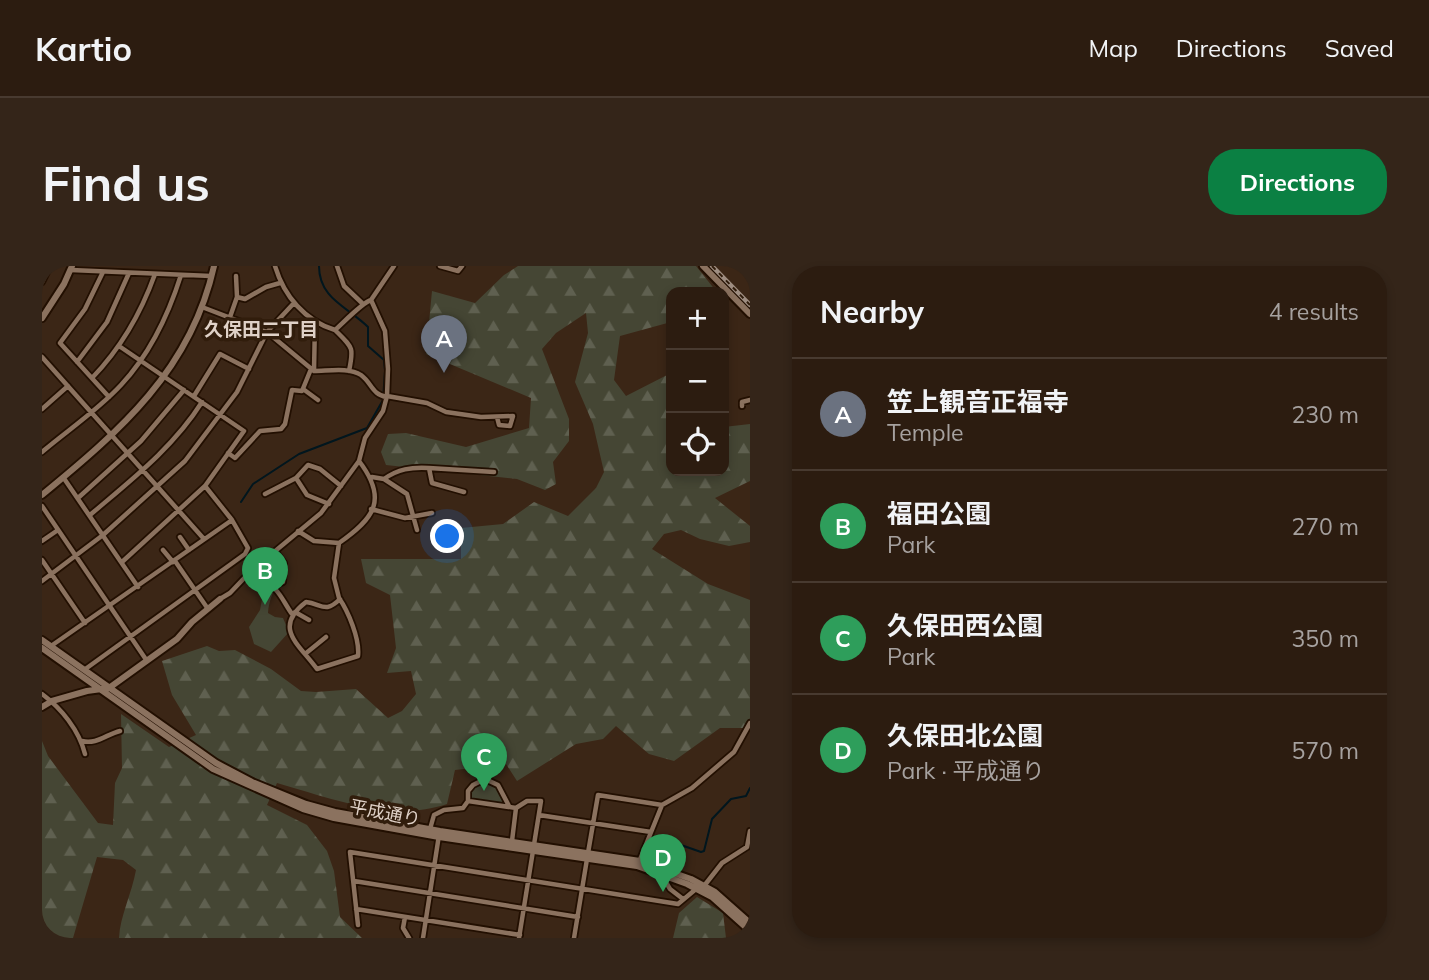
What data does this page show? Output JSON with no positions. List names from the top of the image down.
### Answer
{
  "streets": {
    "street": ["平成通り"]
  },
  "districts": ["久保田二丁目"],
  "page": {
    "header": "Kartio",
    "nav": ["Map", "Directions", "Saved"],
    "buttons": "Directions",
    "title": "Find us",
    "heading": ["Nearby", "4 results"],
    "map_buttons": ["+", "−"],
    "pins": [
      "A",
      "B",
      "C",
      "D"
    ],
    "list": [
      {
        "mark": "A",
        "name": "笠上観音正福寺",
        "note": "Temple",
        "value": "230 m"
      },
      {
        "mark": "B",
        "name": "福田公園",
        "note": "Park",
        "value": "270 m"
      },
      {
        "mark": "C",
        "name": "久保田西公園",
        "note": "Park",
        "value": "350 m"
      },
      {
        "mark": "D",
        "name": "久保田北公園",
        "note": "Park · 平成通り",
        "value": "570 m"
      }
    ]
  }
}
